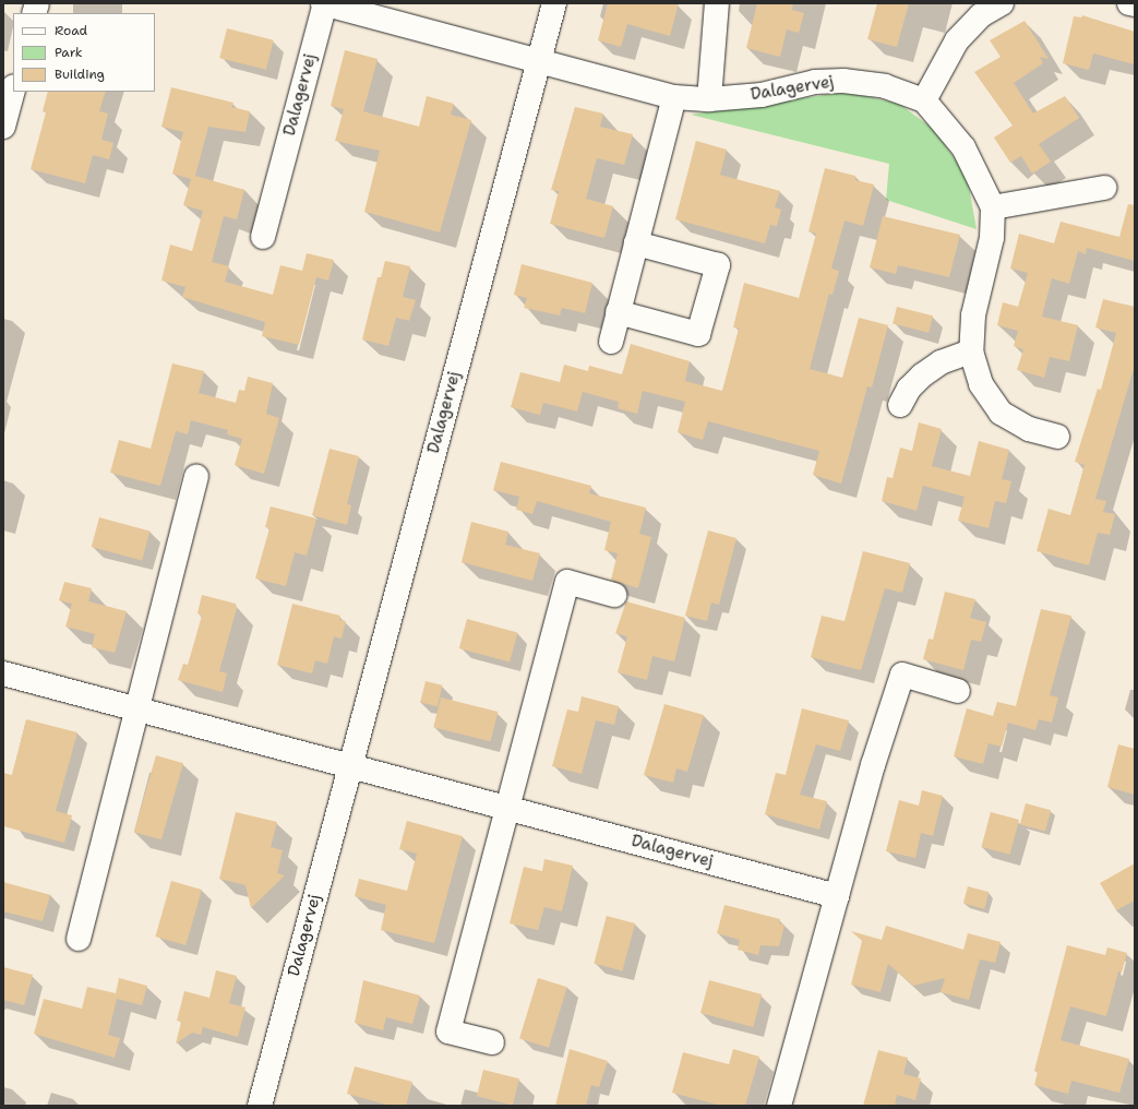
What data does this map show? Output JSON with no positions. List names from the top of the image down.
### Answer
{
  "streets": {
    "street": ["Dalagervej"]
  },
  "legend": ["Road", "Park", "Building"]
}
